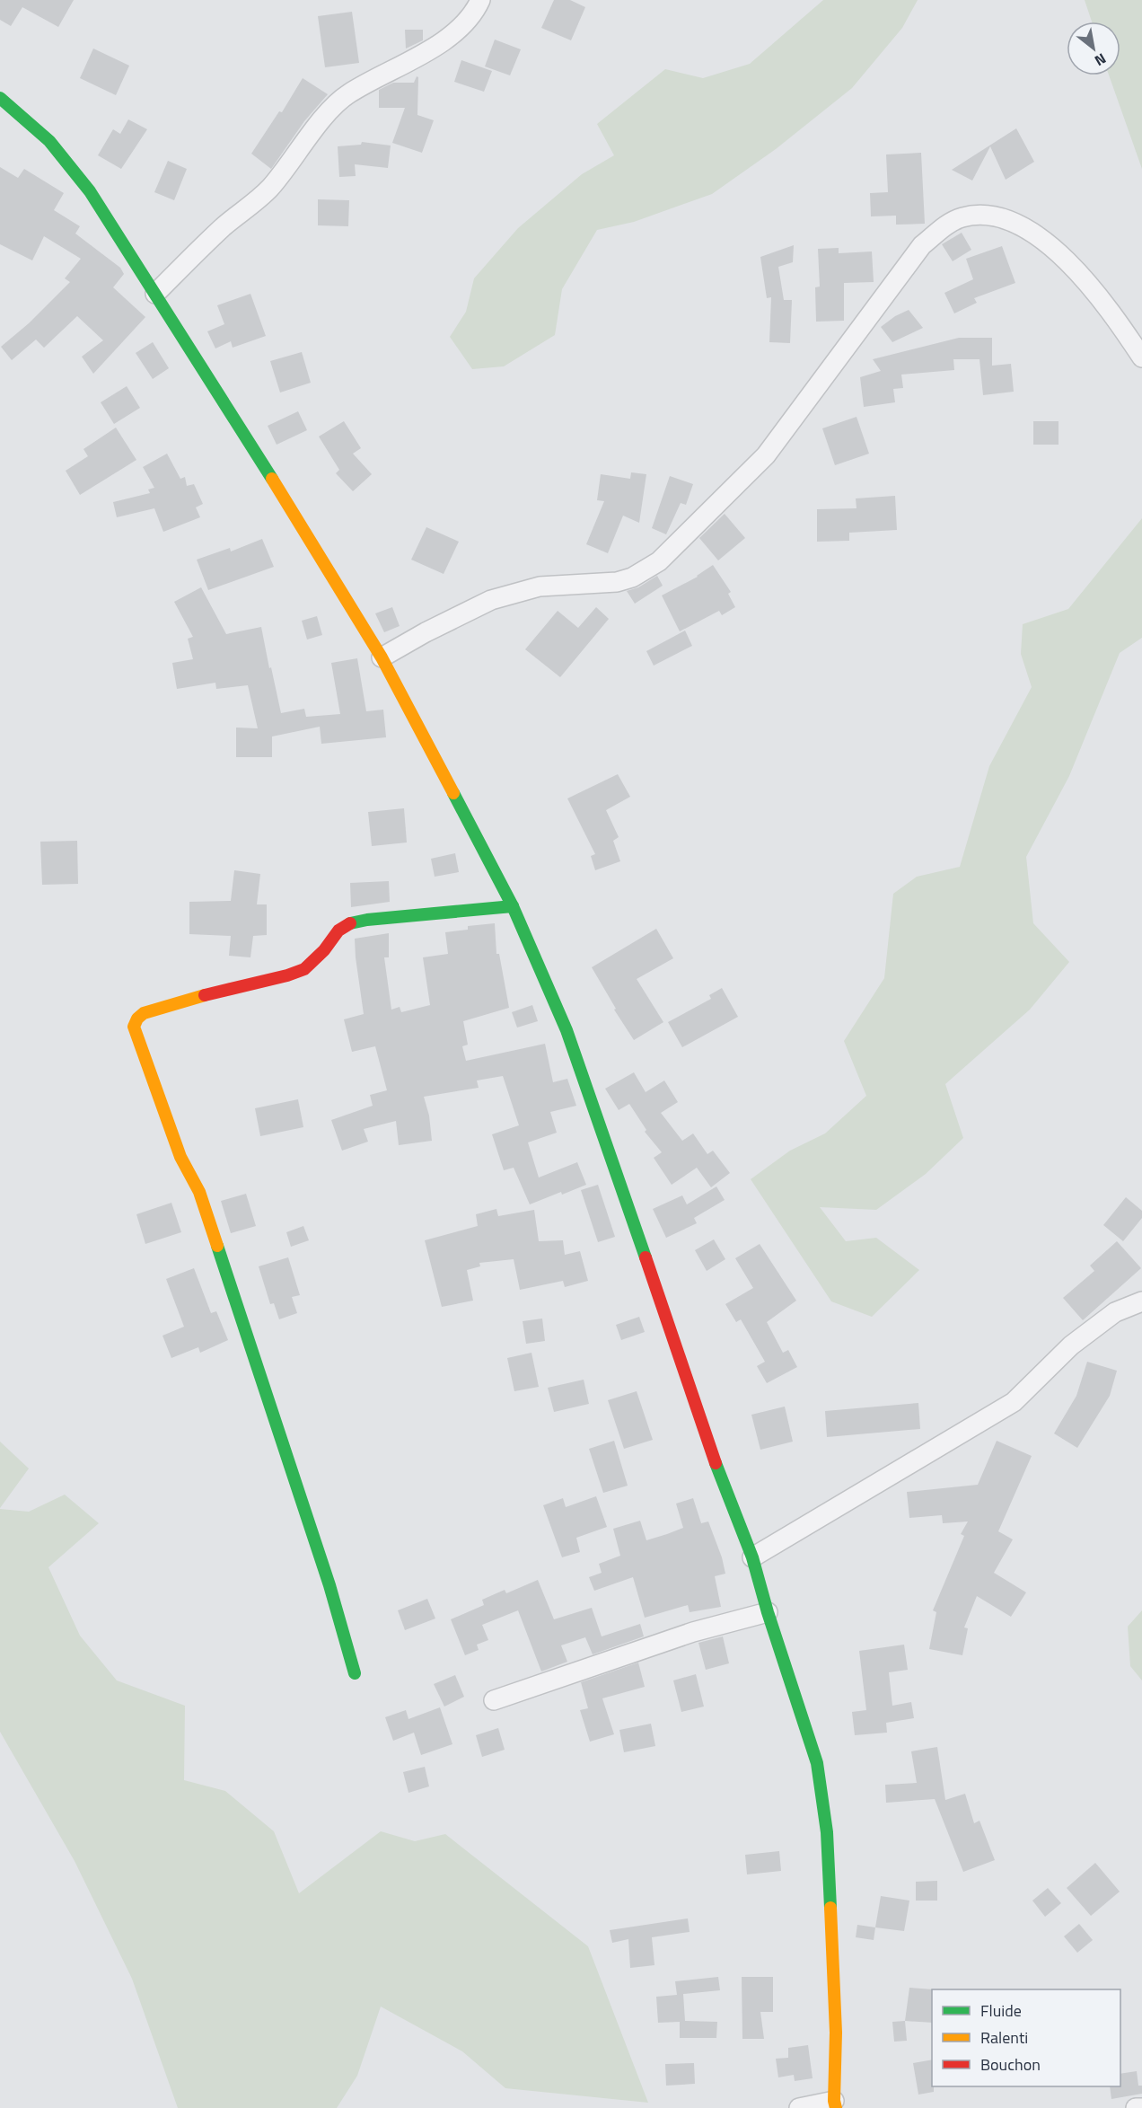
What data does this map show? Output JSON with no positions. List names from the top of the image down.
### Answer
{
  "legend": ["Fluide", "Ralenti", "Bouchon"],
  "north": "bottom right"
}
